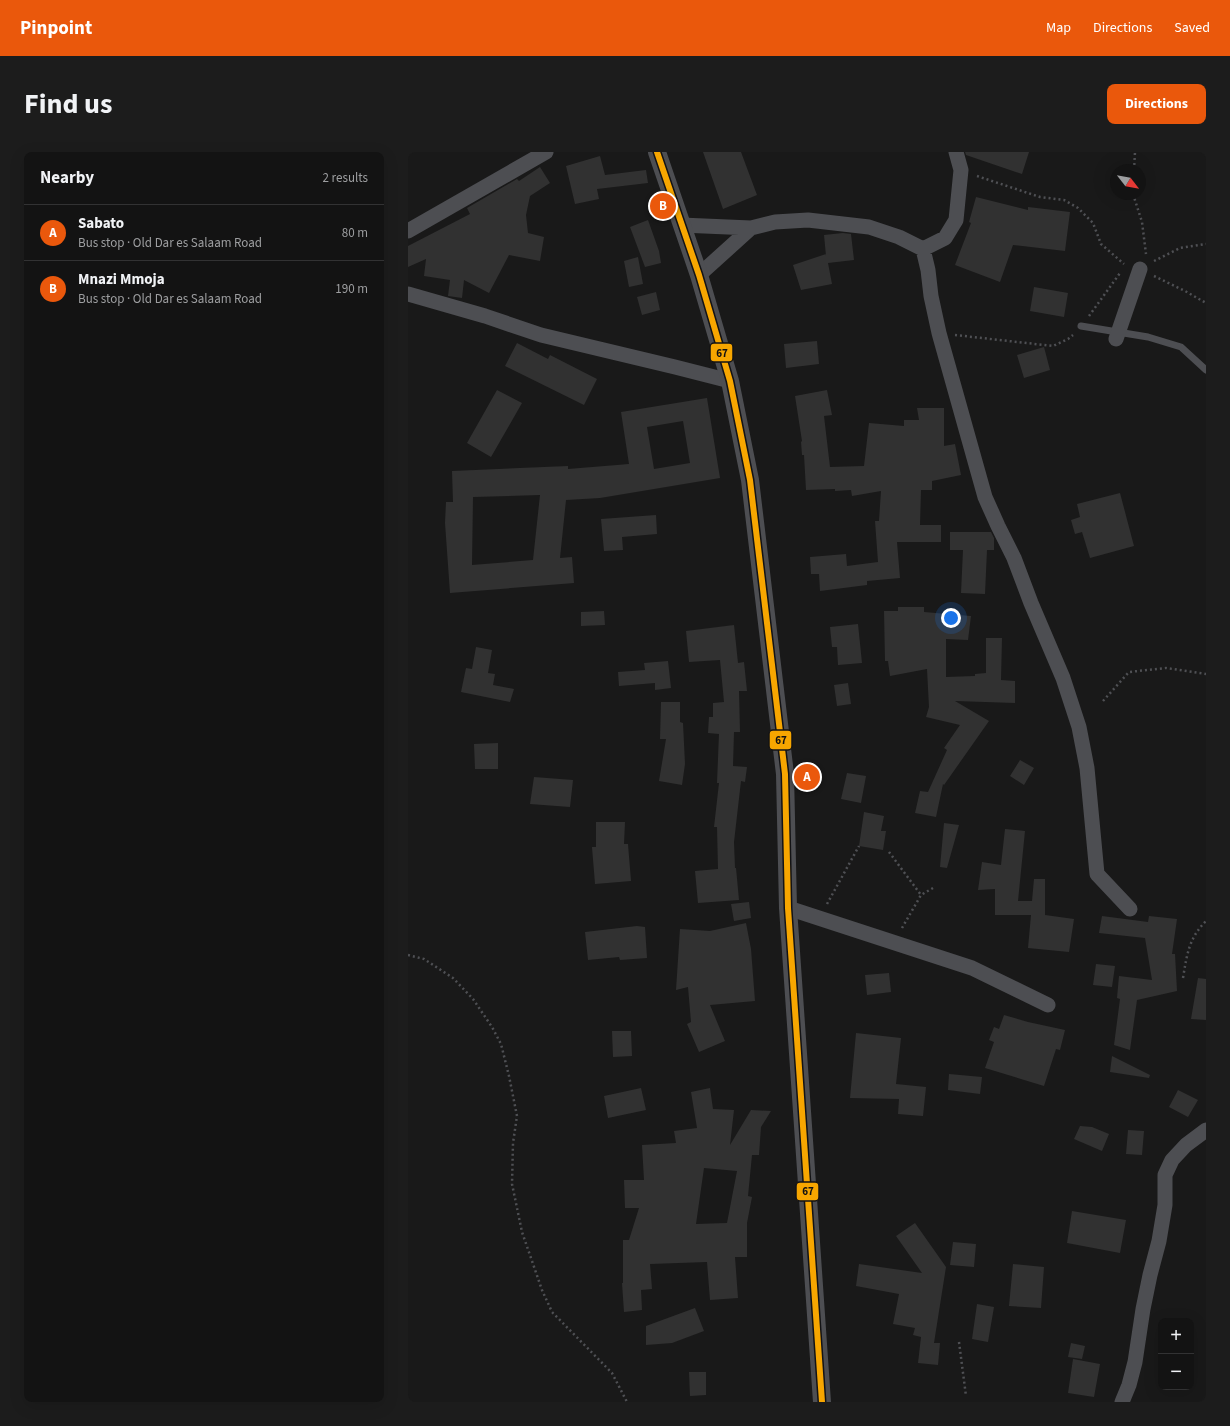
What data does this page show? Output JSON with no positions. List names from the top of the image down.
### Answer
{
  "lines": ["transit line 67"],
  "north": "bottom right",
  "page": {
    "header": "Pinpoint",
    "nav": ["Map", "Directions", "Saved"],
    "title": "Find us",
    "buttons": "Directions",
    "heading": ["Nearby", "2 results"],
    "pins": ["B", "A"],
    "list": [
      {
        "mark": "A",
        "name": "Sabato",
        "note": "Bus stop · Old Dar es Salaam Road",
        "value": "80 m"
      },
      {
        "mark": "B",
        "name": "Mnazi Mmoja",
        "note": "Bus stop · Old Dar es Salaam Road",
        "value": "190 m"
      }
    ],
    "map_buttons": ["+", "−"]
  }
}
